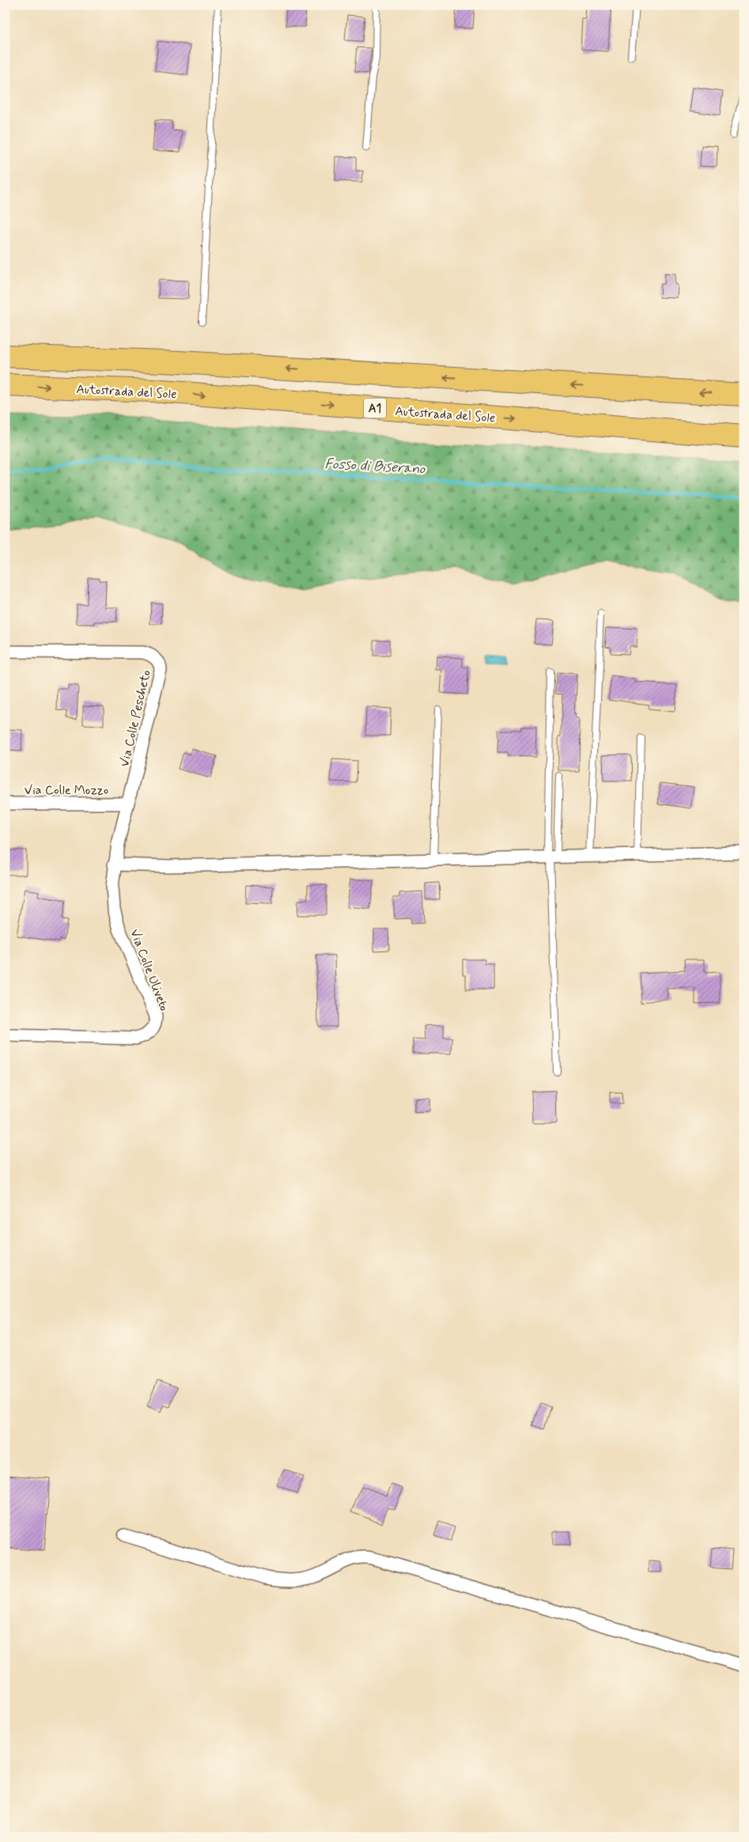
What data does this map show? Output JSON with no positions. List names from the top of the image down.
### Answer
{
  "streets": {
    "highway": ["Autostrada del Sole", "A1"],
    "street": ["Via Colle Pescheto", "Via Colle Mozzo", "Via Colle Uliveto"]
  },
  "crossings": [
    ["Via Colle Pescheto", "Via Colle Mozzo"],
    ["Via Colle Pescheto", "Via Colle Uliveto"]
  ],
  "water": ["Fosso di Biserano"]
}
